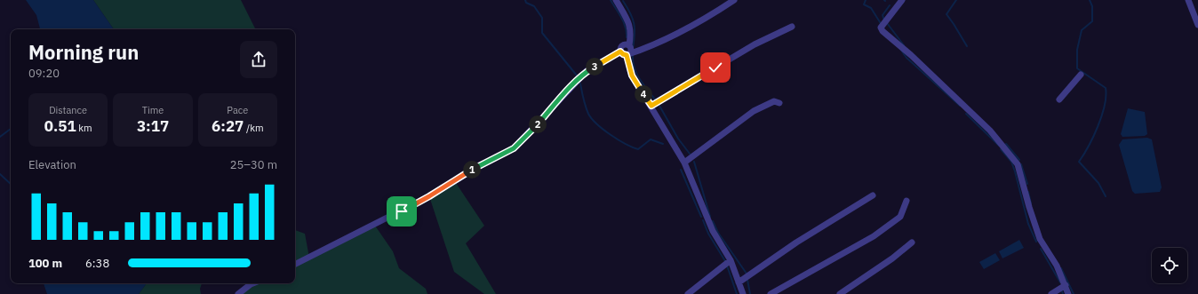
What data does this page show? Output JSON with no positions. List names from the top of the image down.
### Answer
{
  "page": {
    "heading": ["Morning run", "09:20"],
    "pins": [
      "3",
      "4",
      "2",
      "1"
    ],
    "stats": [
      ["Distance", "0.51 km"],
      ["Time", "3:17"],
      ["Pace", "6:27 /km"]
    ],
    "chart": ["Elevation", "25–30 m"],
    "list": [
      {
        "name": "100 m",
        "note": "6:38"
      }
    ]
  }
}
